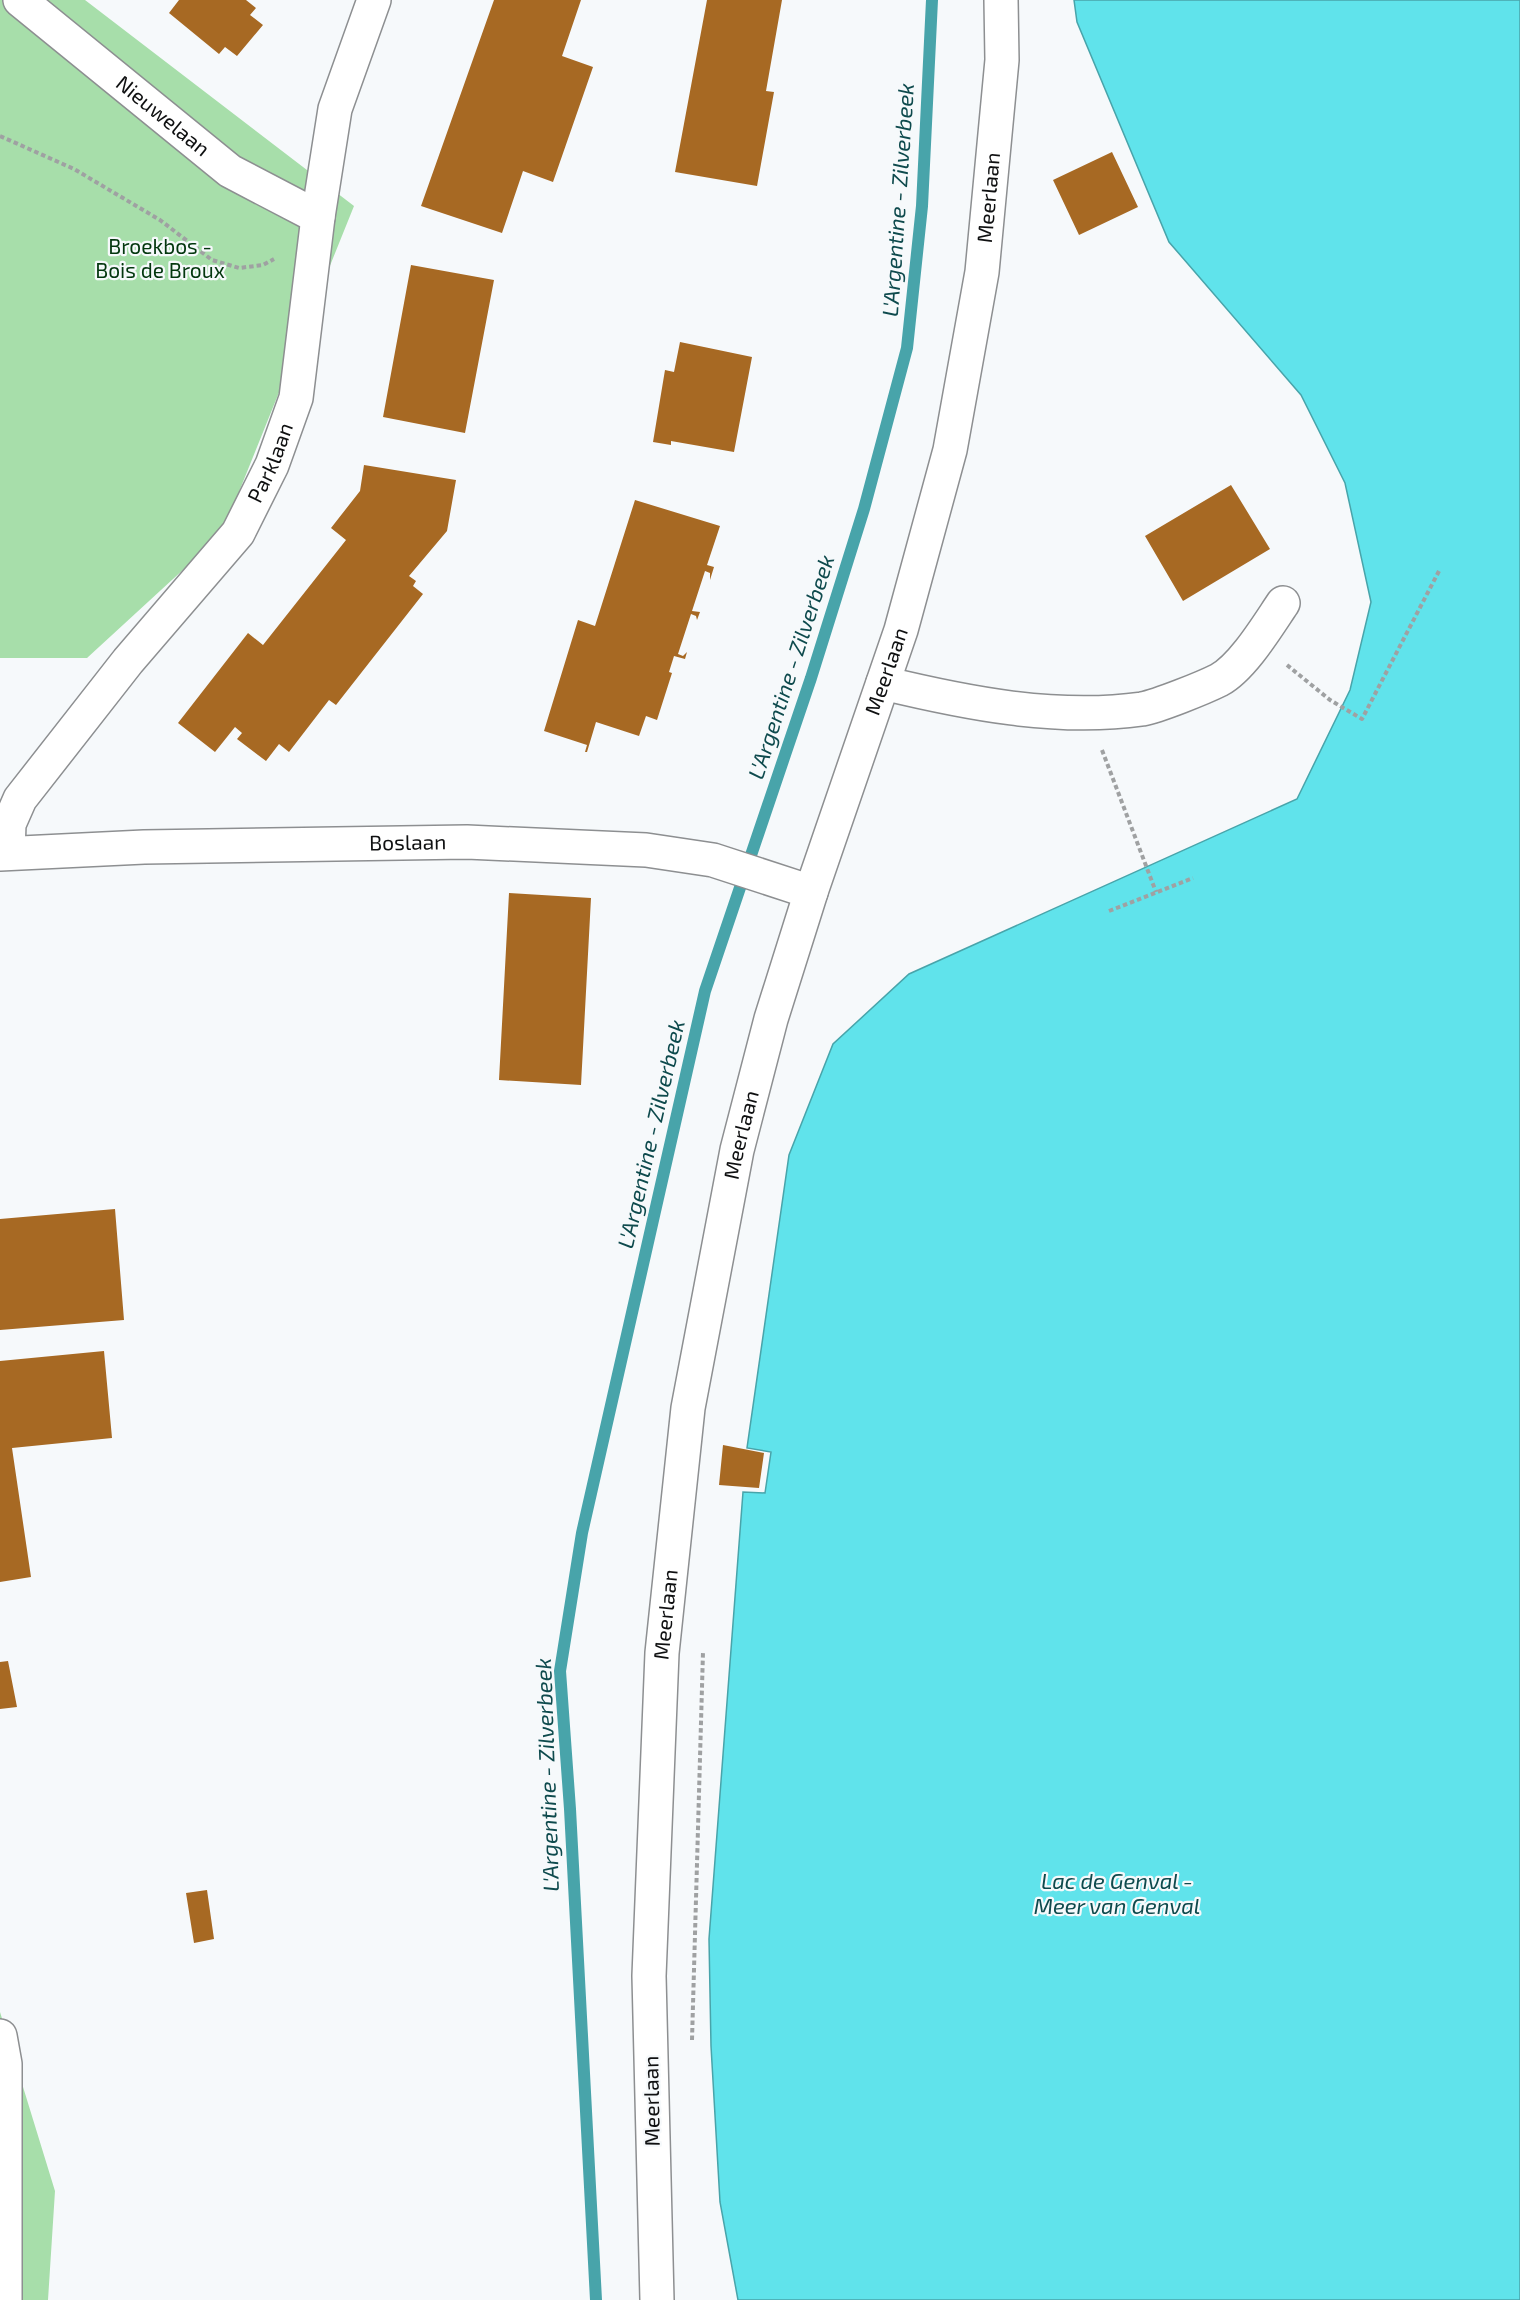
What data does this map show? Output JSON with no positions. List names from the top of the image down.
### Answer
{
  "streets": {
    "street": [
      "Nieuwelaan",
      "Meerlaan",
      "Parklaan",
      "Boslaan"
    ]
  },
  "crossings": [
    ["Nieuwelaan", "Parklaan"],
    ["Meerlaan", "Boslaan"],
    ["Parklaan", "Boslaan"]
  ],
  "water": ["L'Argentine - Zilverbeek", "Lac de Genval - Meer van Genval"],
  "parks": ["Broekbos - Bois de Broux"]
}
